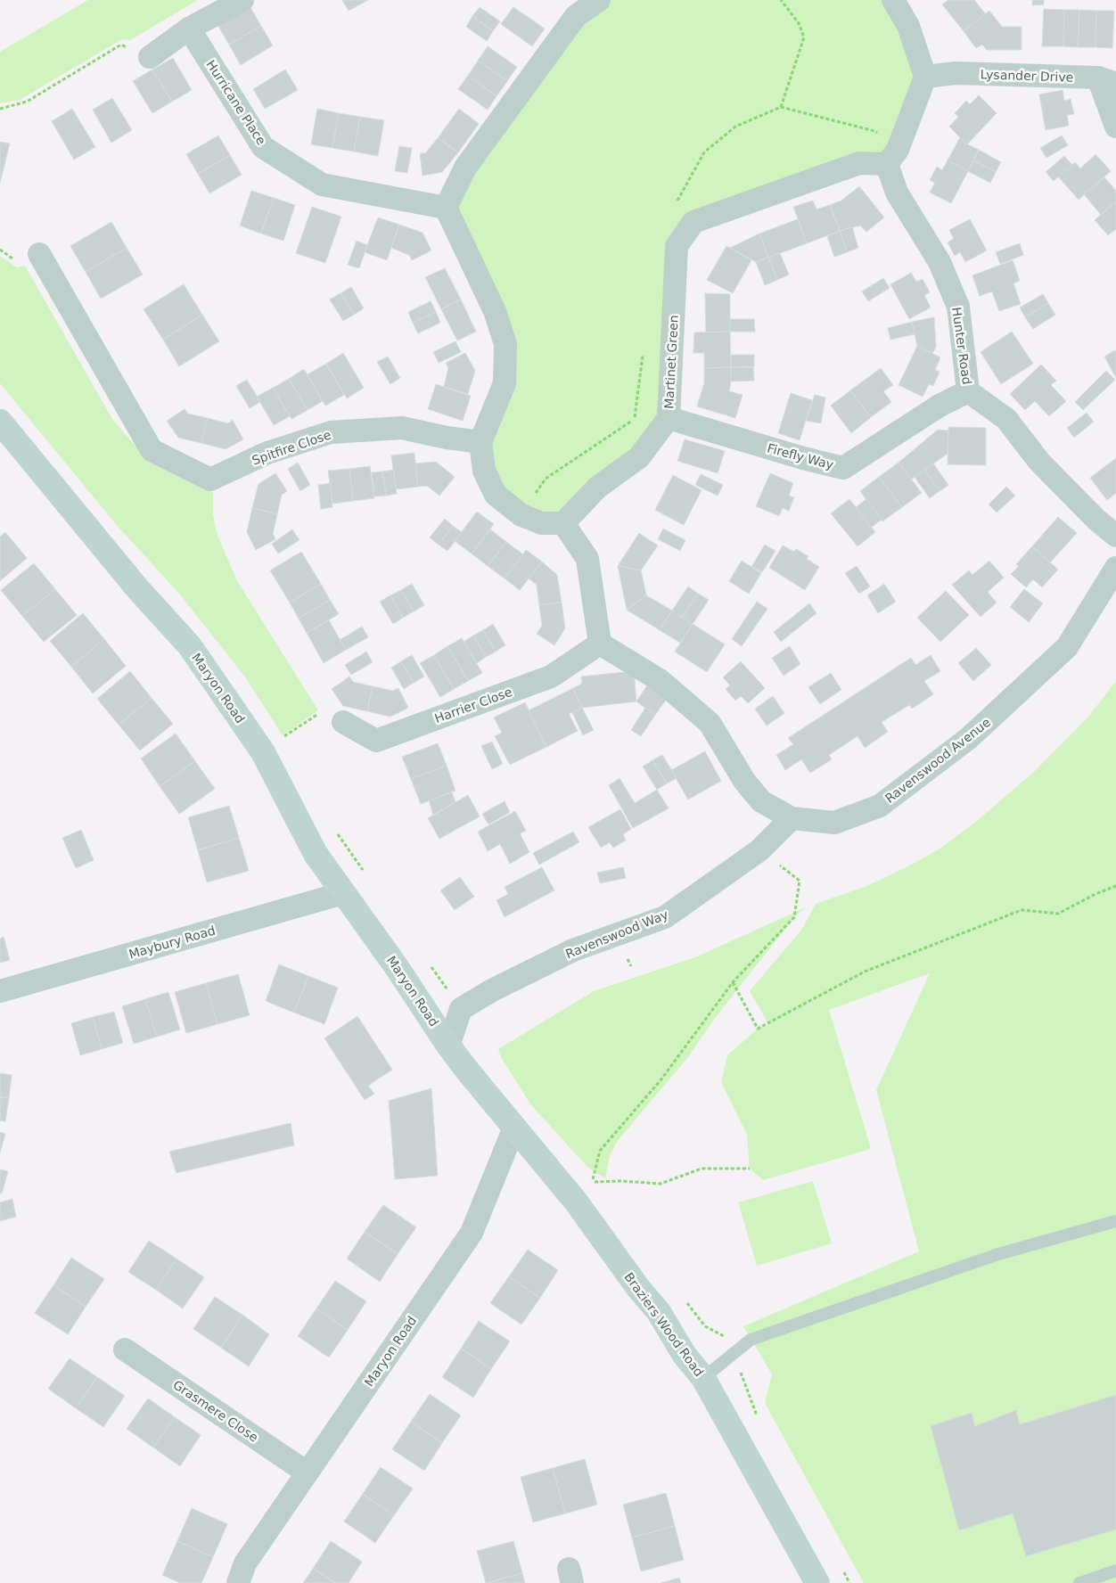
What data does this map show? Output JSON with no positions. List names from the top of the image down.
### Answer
{
  "streets": {
    "street": [
      "Lysander Drive",
      "Hurricane Place",
      "Hunter Road",
      "Martinet Green",
      "Spitfire Close",
      "Firefly Way",
      "Maryon Road",
      "Harrier Close",
      "Ravenswood Avenue",
      "Ravenswood Way",
      "Maybury Road",
      "Braziers Wood Road",
      "Grasmere Close"
    ]
  },
  "crossings": [
    ["Hunter Road", "Martinet Green"],
    ["Hunter Road", "Firefly Way"],
    ["Martinet Green", "Firefly Way"],
    ["Maryon Road", "Maybury Road"],
    ["Maryon Road", "Braziers Wood Road"],
    ["Maryon Road", "Grasmere Close"],
    ["Harrier Close", "Ravenswood Avenue"],
    ["Ravenswood Avenue", "Ravenswood Way"]
  ]
}
